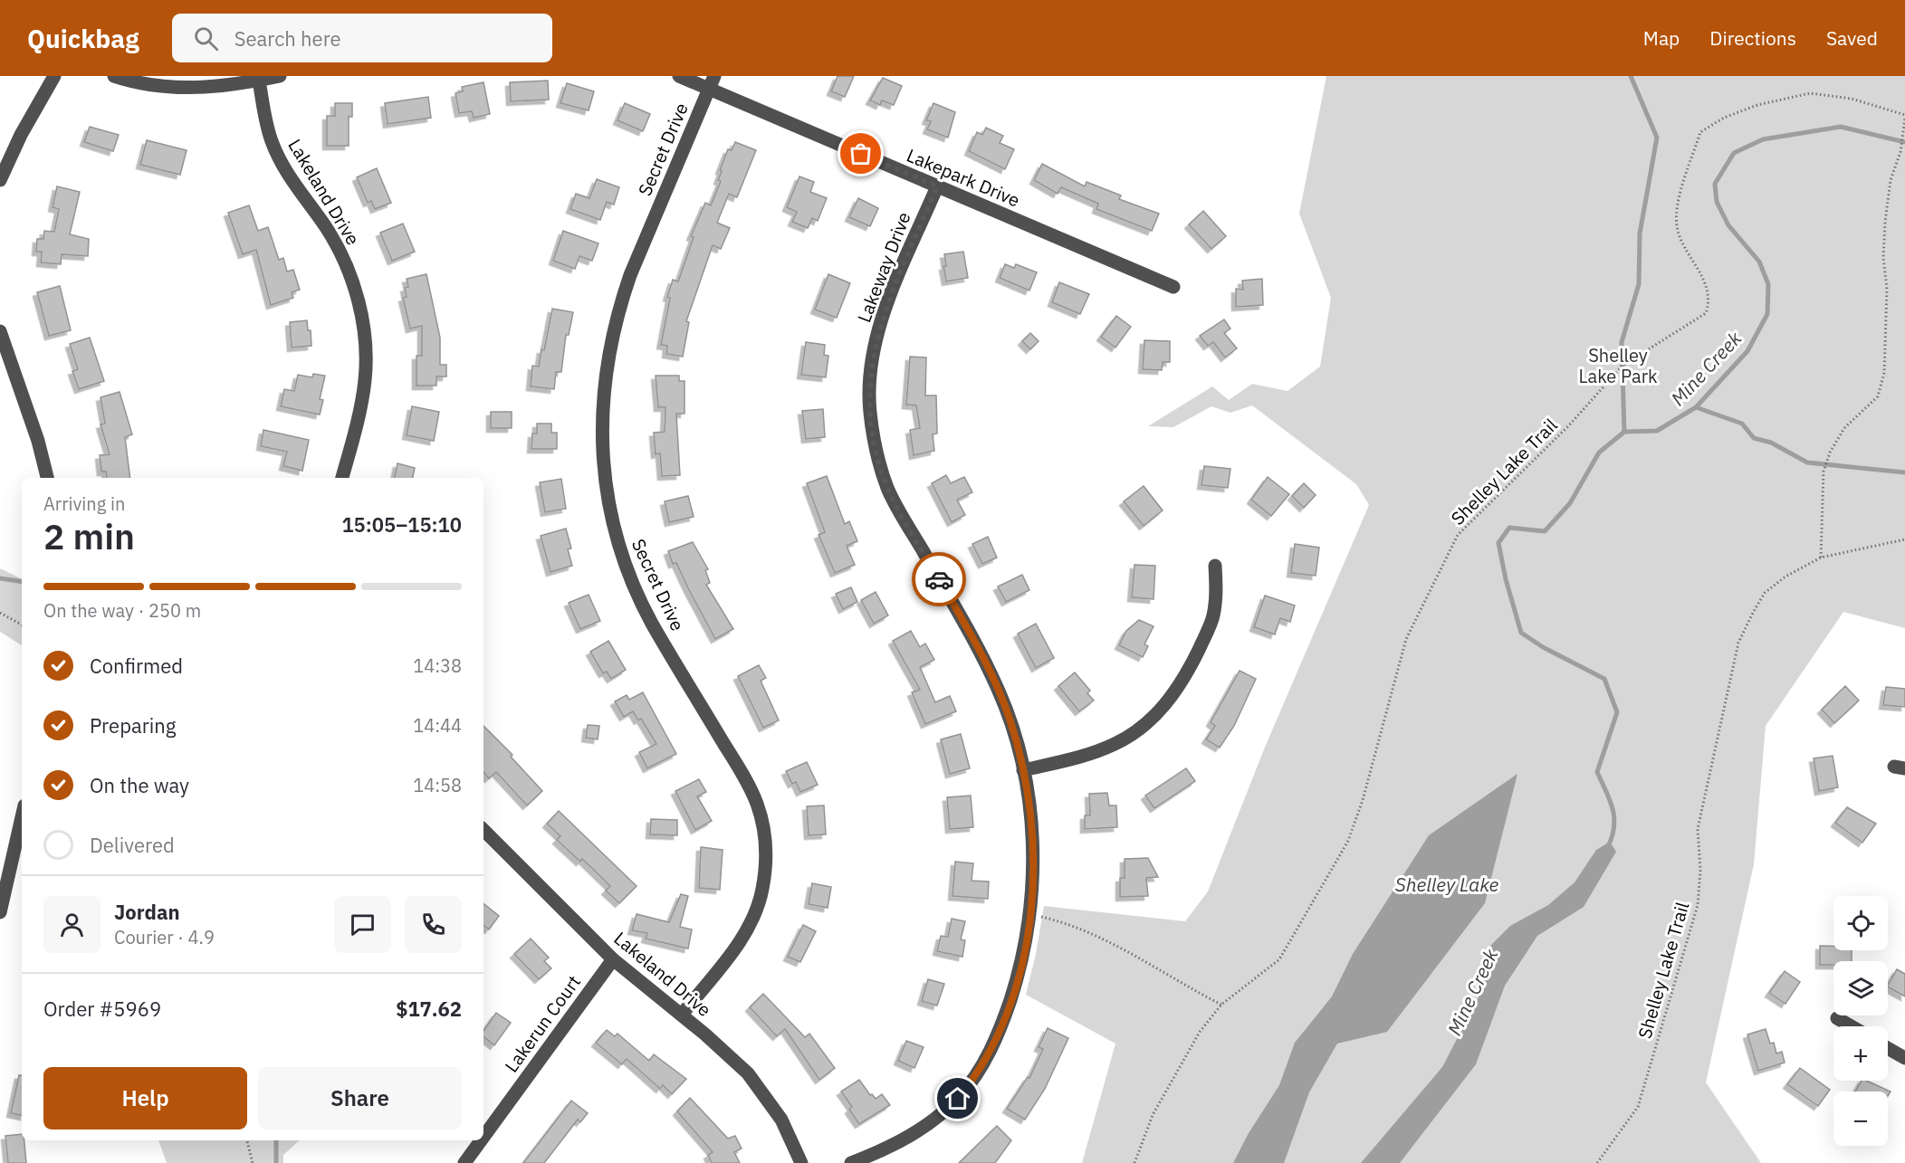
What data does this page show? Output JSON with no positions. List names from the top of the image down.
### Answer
{
  "streets": {
    "street": [
      "Secret Drive",
      "Lakepark Drive",
      "Lakeland Drive",
      "Lakeway Drive",
      "Lakerun Court"
    ],
    "path": ["Shelley Lake Trail"]
  },
  "crossings": [
    ["Secret Drive", "Lakepark Drive"],
    ["Secret Drive", "Lakeland Drive"],
    ["Lakepark Drive", "Lakeway Drive"],
    ["Lakeland Drive", "Lakerun Court"]
  ],
  "water": ["Mine Creek", "Shelley Lake"],
  "parks": ["Shelley Lake Park"],
  "page": {
    "header": "Quickbag",
    "search": "Search here",
    "nav": ["Map", "Directions", "Saved"],
    "heading": ["2 min", "Arriving in", "15:05–15:10"],
    "panel": [
      "Jordan",
      "Courier · 4.9",
      "Order #5969",
      "$17.62"
    ],
    "bar": "On the way · 250 m",
    "list": [
      ["Confirmed", "14:38"],
      ["Preparing", "14:44"],
      ["On the way", "14:58"],
      "Delivered"
    ],
    "map_buttons": ["+", "−"],
    "buttons": ["Help", "Share"]
  }
}
